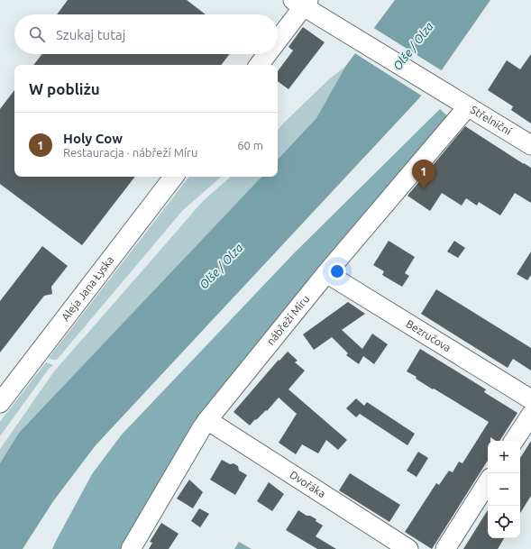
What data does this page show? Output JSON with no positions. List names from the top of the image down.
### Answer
{
  "streets": {
    "street": [
      "Střelniční",
      "Aleja Jana Łyska",
      "nábřeží Míru",
      "Bezručova",
      "Dvořáka"
    ]
  },
  "crossings": [
    ["Střelniční", "nábřeží Míru"],
    ["nábřeží Míru", "Bezručova"],
    ["nábřeží Míru", "Dvořáka"]
  ],
  "water": ["Olše / Olza"],
  "page": {
    "search": "Szukaj tutaj",
    "heading": "W pobliżu",
    "list": [
      {
        "mark": "1",
        "name": "Holy Cow",
        "note": "Restauracja · nábřeží Míru",
        "value": "60 m"
      }
    ],
    "pins": "1",
    "map_buttons": ["+", "−"]
  }
}
